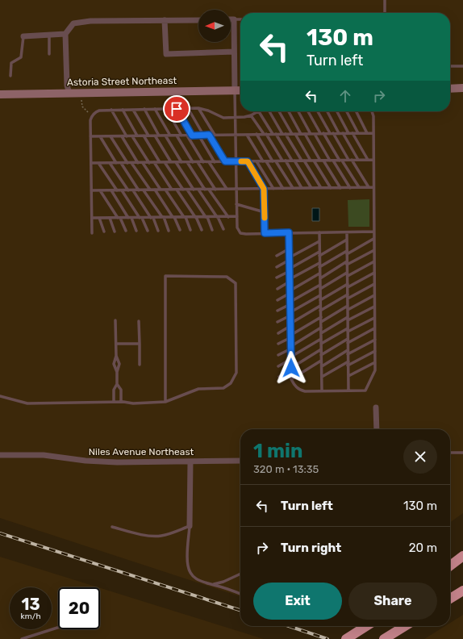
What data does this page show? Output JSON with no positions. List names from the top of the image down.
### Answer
{
  "streets": {
    "street": ["Astoria Street Northeast", "Niles Avenue Northeast"]
  },
  "north": "left",
  "page": {
    "turn": ["130 m", "Turn left"],
    "heading": ["1 min", "320 m · 13:35"],
    "list": [
      {
        "name": "Turn left",
        "value": "130 m"
      },
      {
        "name": "Turn right",
        "value": "20 m"
      }
    ],
    "buttons": ["Exit", "Share"],
    "speed": "13 km/h",
    "limit": "20"
  }
}
